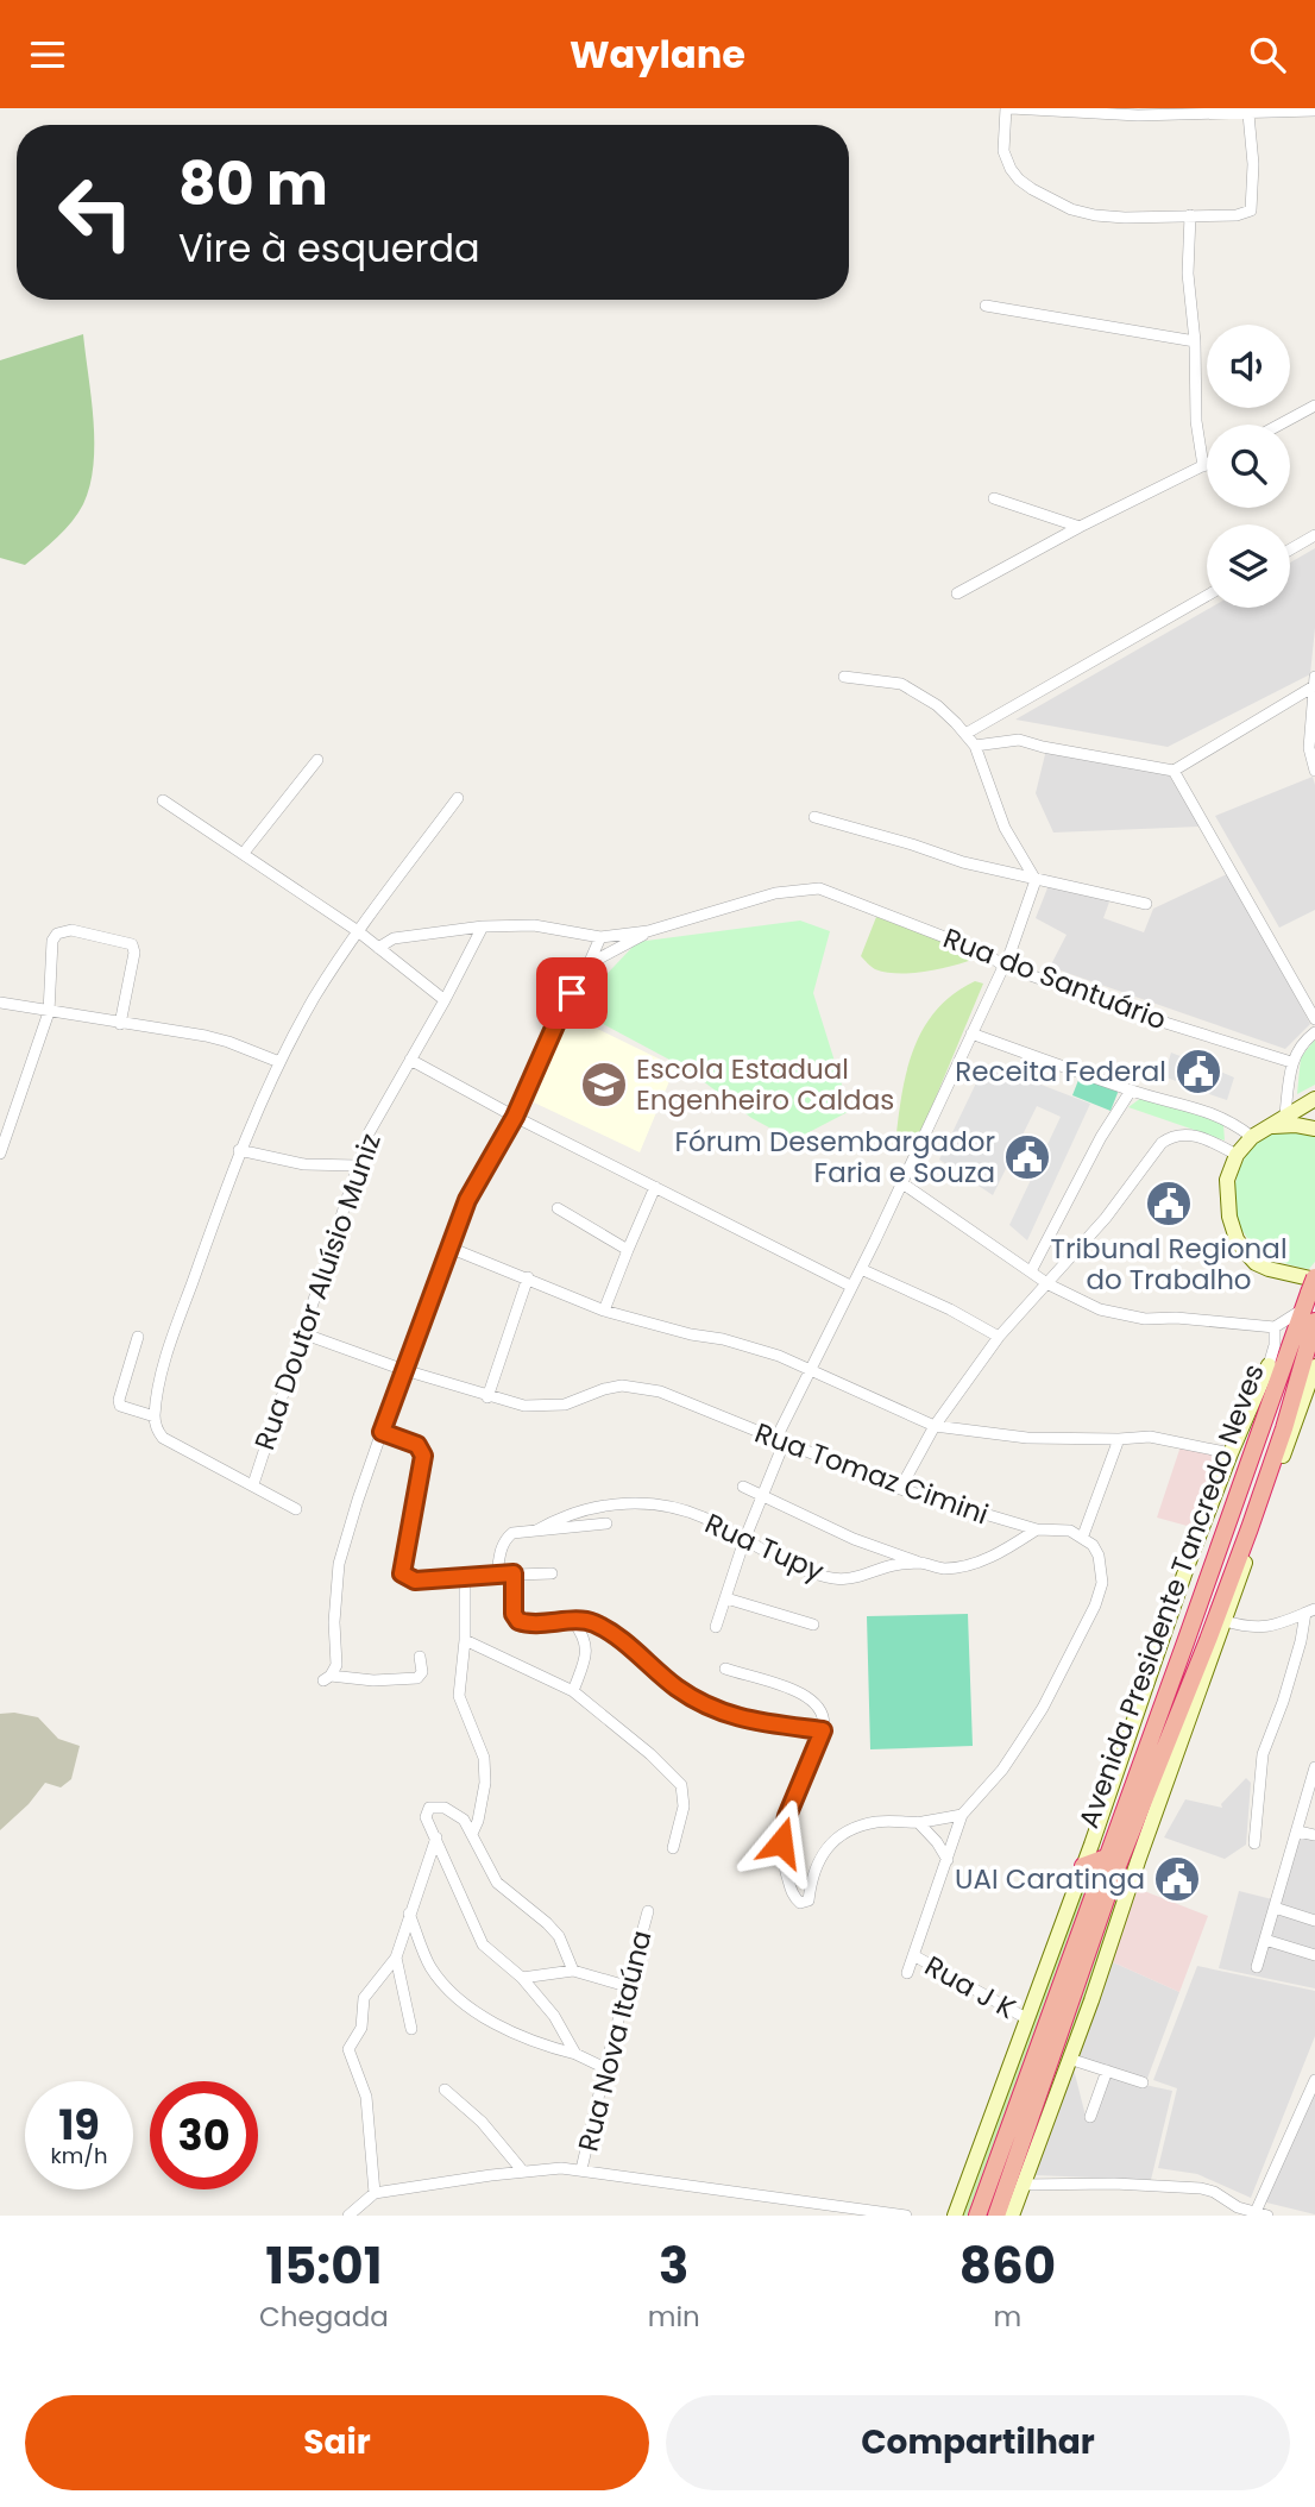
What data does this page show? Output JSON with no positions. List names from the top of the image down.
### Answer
{
  "streets": {
    "highway": ["Avenida Presidente Tancredo Neves"],
    "street": [
      "Rua do Santuário",
      "Rua Doutor Aluísio Muniz",
      "Rua Tomaz Cimini",
      "Rua Tupy",
      "Rua J K",
      "Rua Nova Itaúna"
    ]
  },
  "crossings": [
    ["Rua Tomaz Cimini", "Rua Tupy"],
    ["Avenida Presidente Tancredo Neves", "Rua J K"]
  ],
  "places": {
    "public building": [
      "Receita Federal",
      "Fórum Desembargador Faria e Souza",
      "Tribunal Regional do Trabalho",
      "UAI Caratinga"
    ],
    "school or university": ["Escola Estadual Engenheiro Caldas"]
  },
  "page": {
    "header": "Waylane",
    "turn": ["80 m", "Vire à esquerda"],
    "speed": "19 km/h",
    "limit": "30",
    "eta": [
      "15:01",
      "Chegada",
      "3",
      "min",
      "860",
      "m"
    ],
    "buttons": ["Sair", "Compartilhar"]
  }
}
